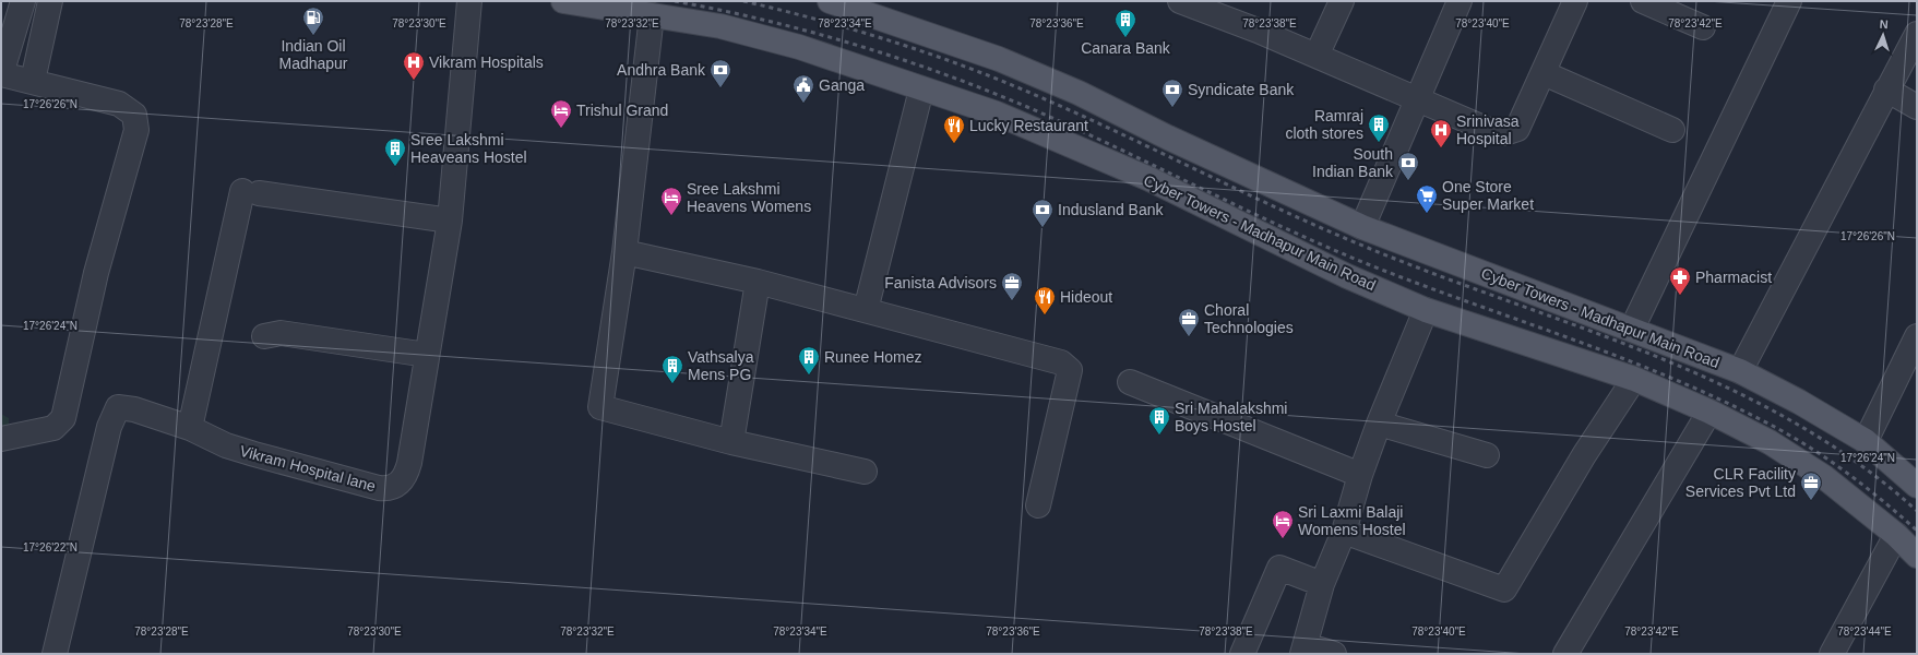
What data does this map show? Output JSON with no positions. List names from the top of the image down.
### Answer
{
  "streets": {
    "main road": ["Cyber Towers - Madhapur Main Road"],
    "street": ["Vikram Hospital lane"]
  },
  "places": {
    "fuel station": ["Indian Oil Madhapur"],
    "building": [
      "Canara Bank",
      "Ramraj cloth stores",
      "Sree Lakshmi Heaveans Hostel",
      "Runee Homez",
      "Vathsalya Mens PG",
      "Sri Mahalakshmi Boys Hostel"
    ],
    "hospital": ["Vikram Hospitals", "Srinivasa Hospital"],
    "bank": [
      "Andhra Bank",
      "Syndicate Bank",
      "South Indian Bank",
      "Indusland Bank"
    ],
    "public building": ["Ganga"],
    "hotel": ["Trishul Grand", "Sree Lakshmi Heavens Womens", "Sri Laxmi Balaji Womens Hostel"],
    "restaurant": ["Lucky Restaurant", "Hideout"],
    "supermarket": ["One Store Super Market"],
    "pharmacy": ["Pharmacist"],
    "office": ["Fanista Advisors", "Choral Technologies", "CLR Facility Services Pvt Ltd"]
  },
  "north": "top",
  "coordinates": [
    "78°23'28\"E",
    "78°23'30\"E",
    "78°23'32\"E",
    "78°23'34\"E",
    "78°23'36\"E",
    "78°23'38\"E",
    "78°23'40\"E",
    "78°23'42\"E",
    "17°26'26\"N",
    "17°26'24\"N",
    "17°26'22\"N",
    "78°23'44\"E"
  ]
}
